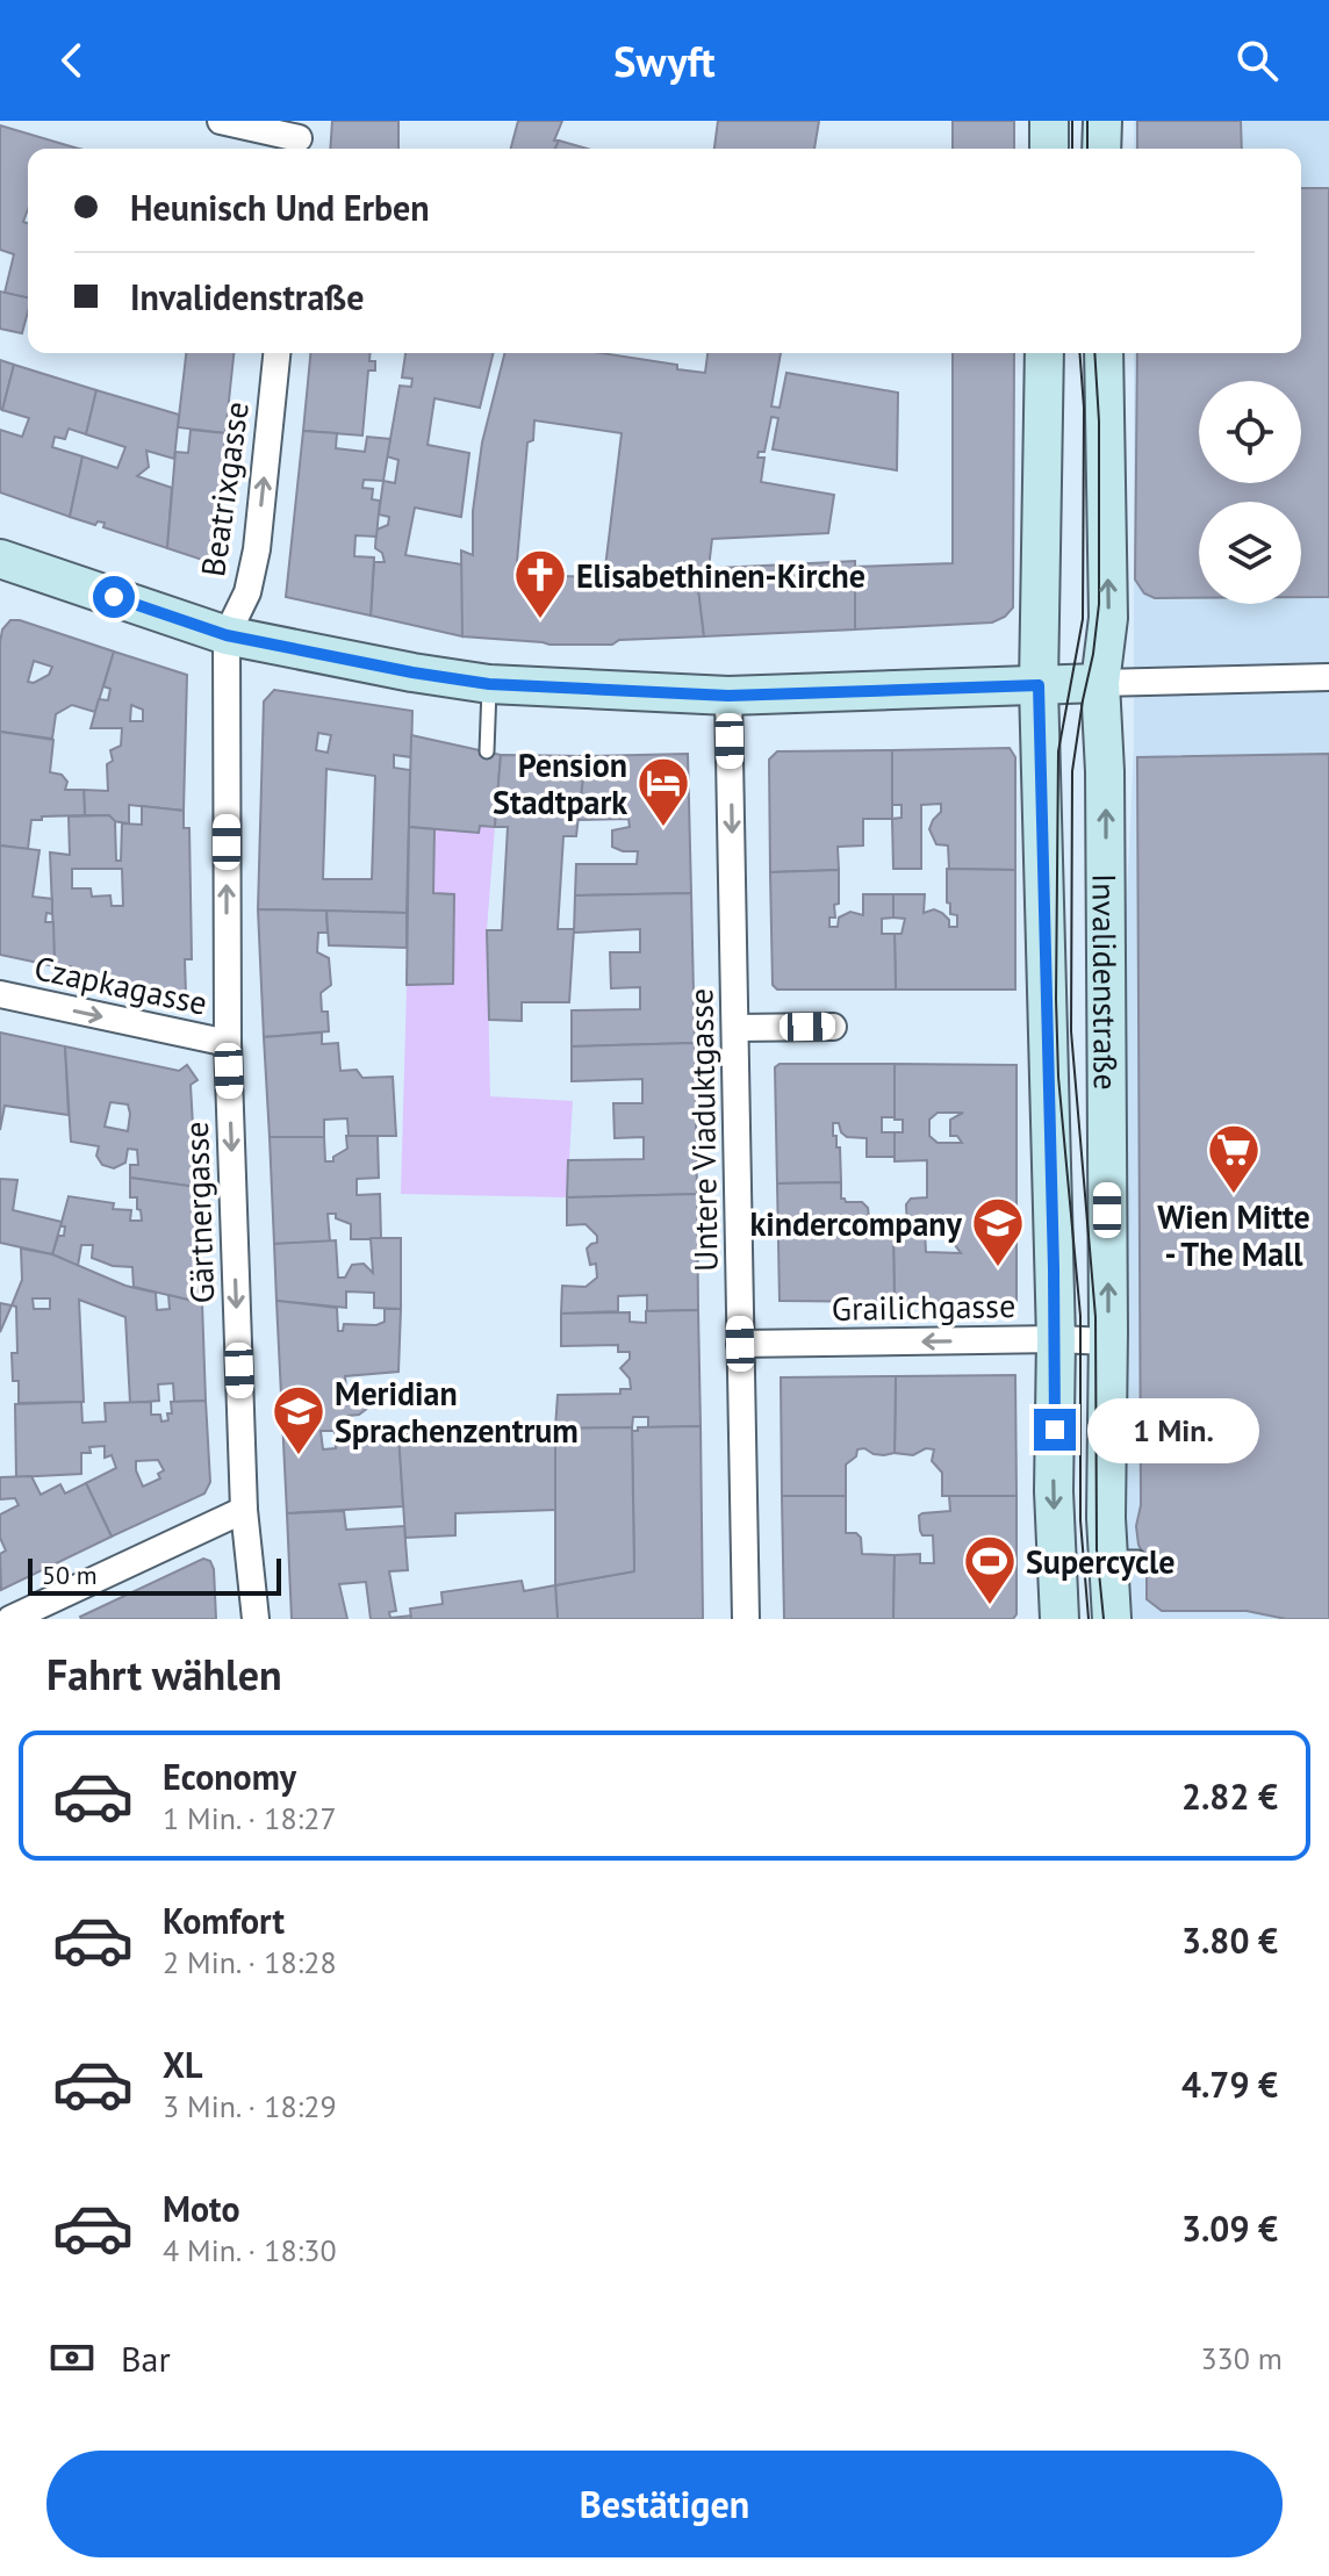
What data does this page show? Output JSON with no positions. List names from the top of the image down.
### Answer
{
  "streets": {
    "main road": ["Invalidenstraße"],
    "street": [
      "Beatrixgasse",
      "Czapkagasse",
      "Untere Viaduktgasse",
      "Gärtnergasse",
      "Grailichgasse"
    ]
  },
  "crossings": [
    ["Beatrixgasse", "Gärtnergasse"],
    ["Invalidenstraße", "Grailichgasse"],
    ["Czapkagasse", "Gärtnergasse"],
    ["Untere Viaduktgasse", "Grailichgasse"]
  ],
  "one_way": [
    "Beatrixgasse",
    "Czapkagasse",
    "Untere Viaduktgasse",
    "Grailichgasse"
  ],
  "places": {
    "church": ["Elisabethinen-Kirche"],
    "hotel": ["Pension Stadtpark"],
    "supermarket": ["Wien Mitte - The Mall"],
    "school or university": ["kindercompany", "Meridian Sprachenzentrum"],
    "sports": ["Supercycle"]
  },
  "scale_bar": "50 m",
  "page": {
    "header": "Swyft",
    "banner": ["Heunisch Und Erben", "Invalidenstraße"],
    "bubble": "1 Min.",
    "scale": "50 m",
    "heading": "Fahrt wählen",
    "list": [
      {
        "name": "Economy",
        "note": "1 Min. · 18:27",
        "value": "2.82 €"
      },
      {
        "name": "Komfort",
        "note": "2 Min. · 18:28",
        "value": "3.80 €"
      },
      {
        "name": "XL",
        "note": "3 Min. · 18:29",
        "value": "4.79 €"
      },
      {
        "name": "Moto",
        "note": "4 Min. · 18:30",
        "value": "3.09 €"
      }
    ],
    "pay": ["Bar", "330 m"],
    "buttons": "Bestätigen"
  }
}
